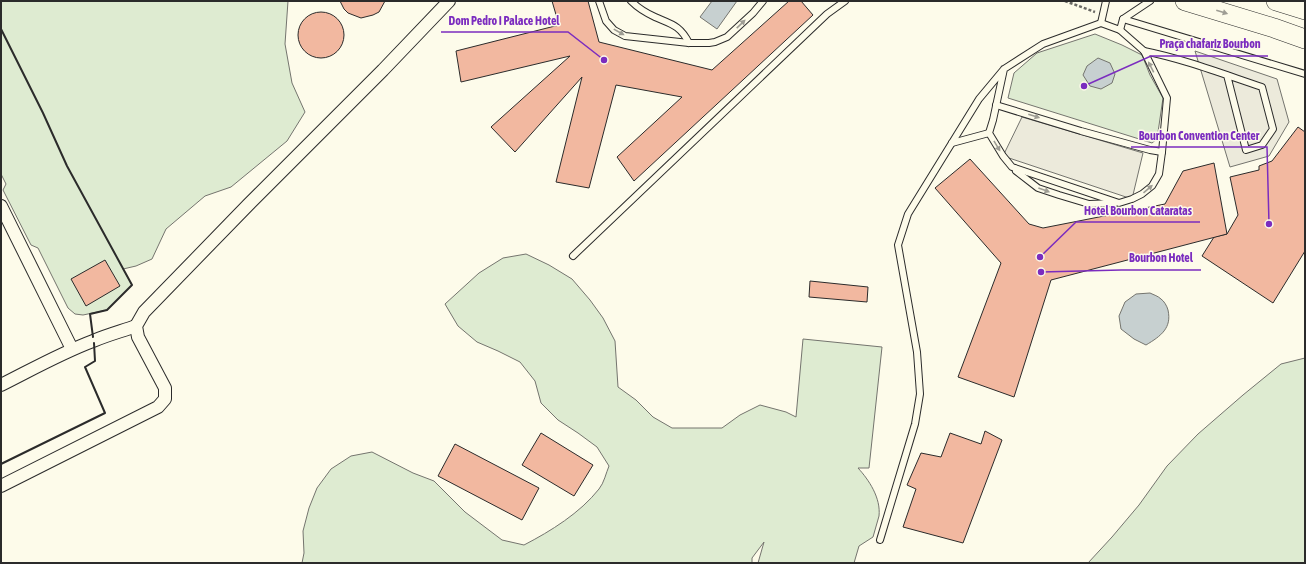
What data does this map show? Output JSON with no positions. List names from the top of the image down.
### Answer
{
  "places": [
    "Dom Pedro I Palace Hotel",
    "Praça chafariz Bourbon",
    "Bourbon Convention Center",
    "Hotel Bourbon Cataratas",
    "Bourbon Hotel"
  ]
}
